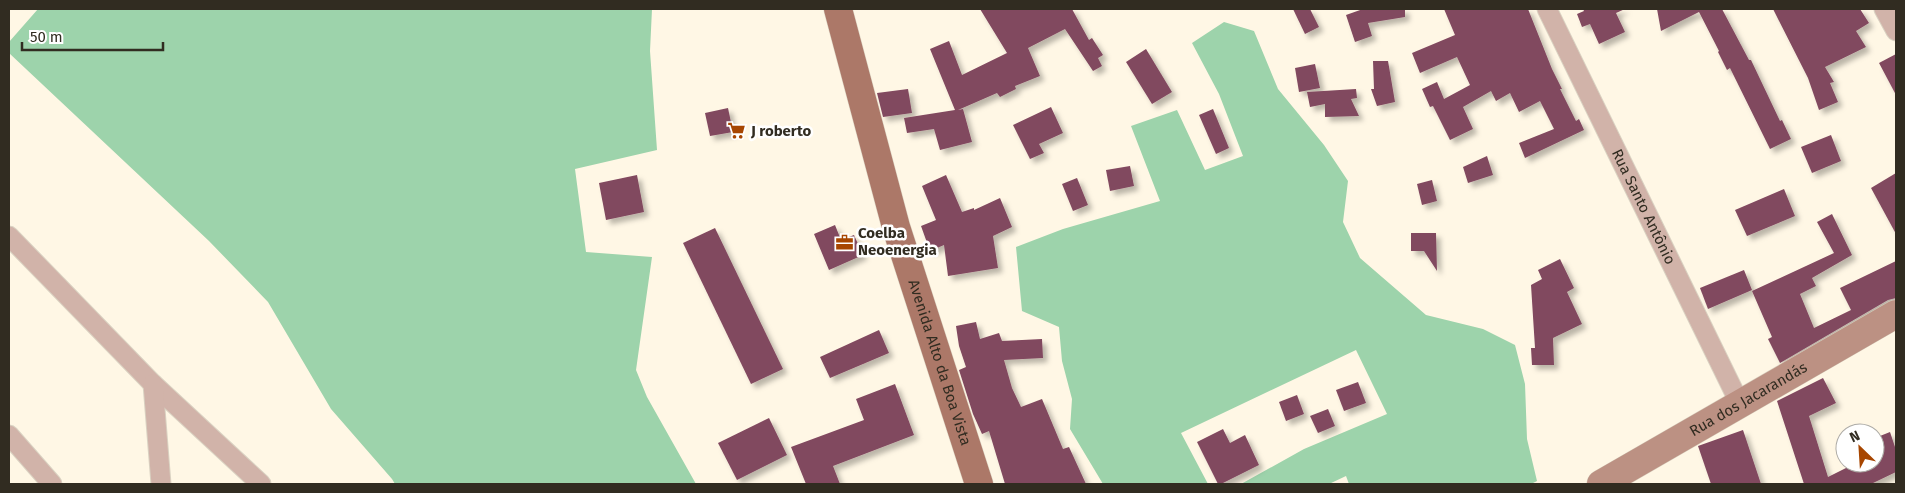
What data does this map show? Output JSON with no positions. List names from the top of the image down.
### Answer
{
  "streets": {
    "main road": ["Avenida Alto da Boa Vista"],
    "street": ["Rua Santo Antônio", "Rua dos Jacarandás"]
  },
  "crossings": [
    ["Rua Santo Antônio", "Rua dos Jacarandás"]
  ],
  "places": {
    "supermarket": ["J roberto"],
    "office": ["Coelba Neoenergia"]
  },
  "scale_bar": "50 m",
  "north": "top left"
}
